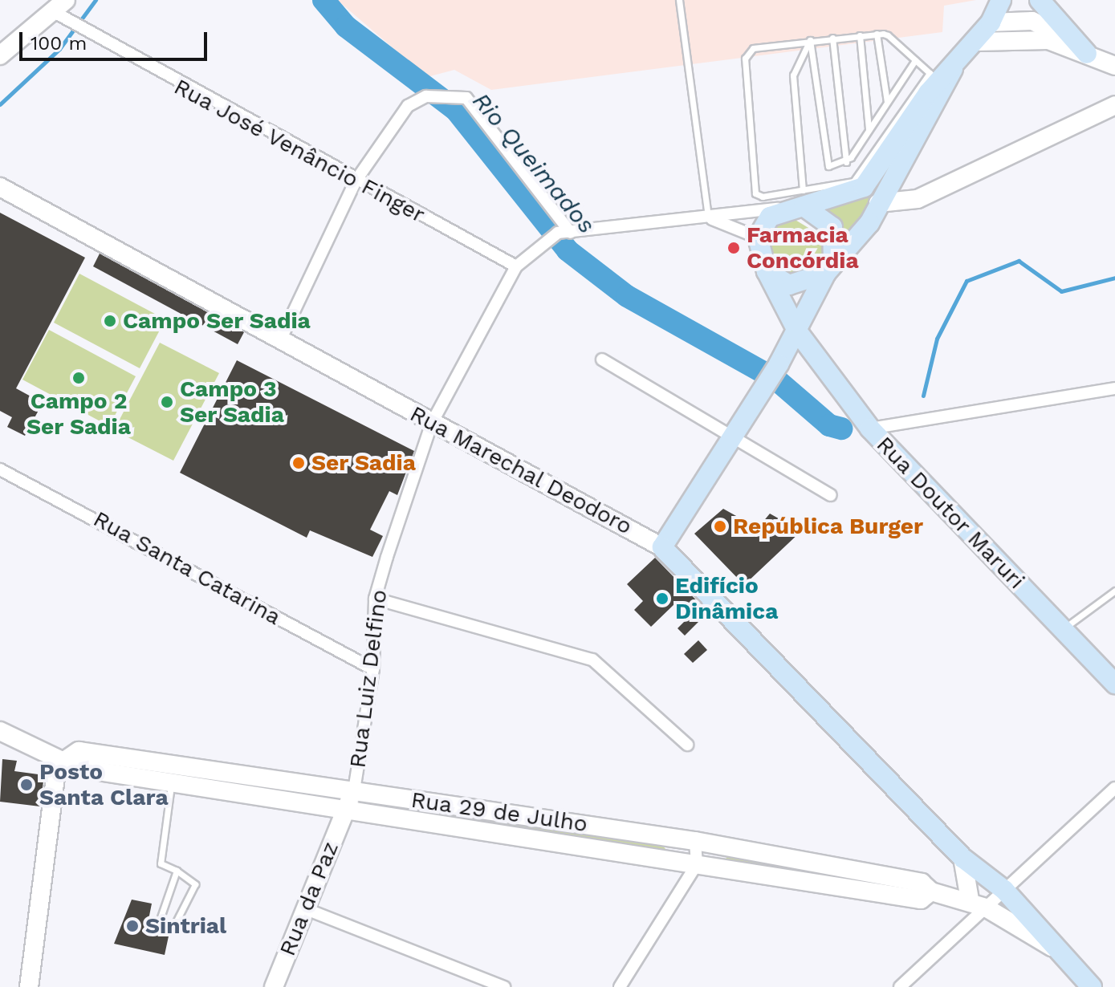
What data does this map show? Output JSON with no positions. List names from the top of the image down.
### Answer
{
  "streets": {
    "main road": [
      "Rua Marechal Deodoro",
      "Rua Doutor Maruri",
      "Rua Luiz Delfino",
      "Rua 29 de Julho",
      "Rua da Paz"
    ],
    "street": ["Rua José Venâncio Finger", "Rua Santa Catarina"]
  },
  "crossings": [
    ["Rua José Venâncio Finger", "Rua Luiz Delfino"],
    ["Rua Marechal Deodoro", "Rua Luiz Delfino"],
    ["Rua Marechal Deodoro", "Rua 29 de Julho"],
    ["Rua Santa Catarina", "Rua Luiz Delfino"],
    ["Rua Luiz Delfino", "Rua 29 de Julho"],
    ["Rua Luiz Delfino", "Rua da Paz"],
    ["Rua 29 de Julho", "Rua da Paz"]
  ],
  "water": ["Rio Queimados"],
  "places": [
    "Farmacia Concórdia",
    "Campo Ser Sadia",
    "Campo 2 Ser Sadia",
    "Campo 3 Ser Sadia",
    "Ser Sadia",
    "República Burger",
    "Edifício Dinâmica",
    "Posto Santa Clara",
    "Sintrial"
  ],
  "scale_bar": "100 m"
}
